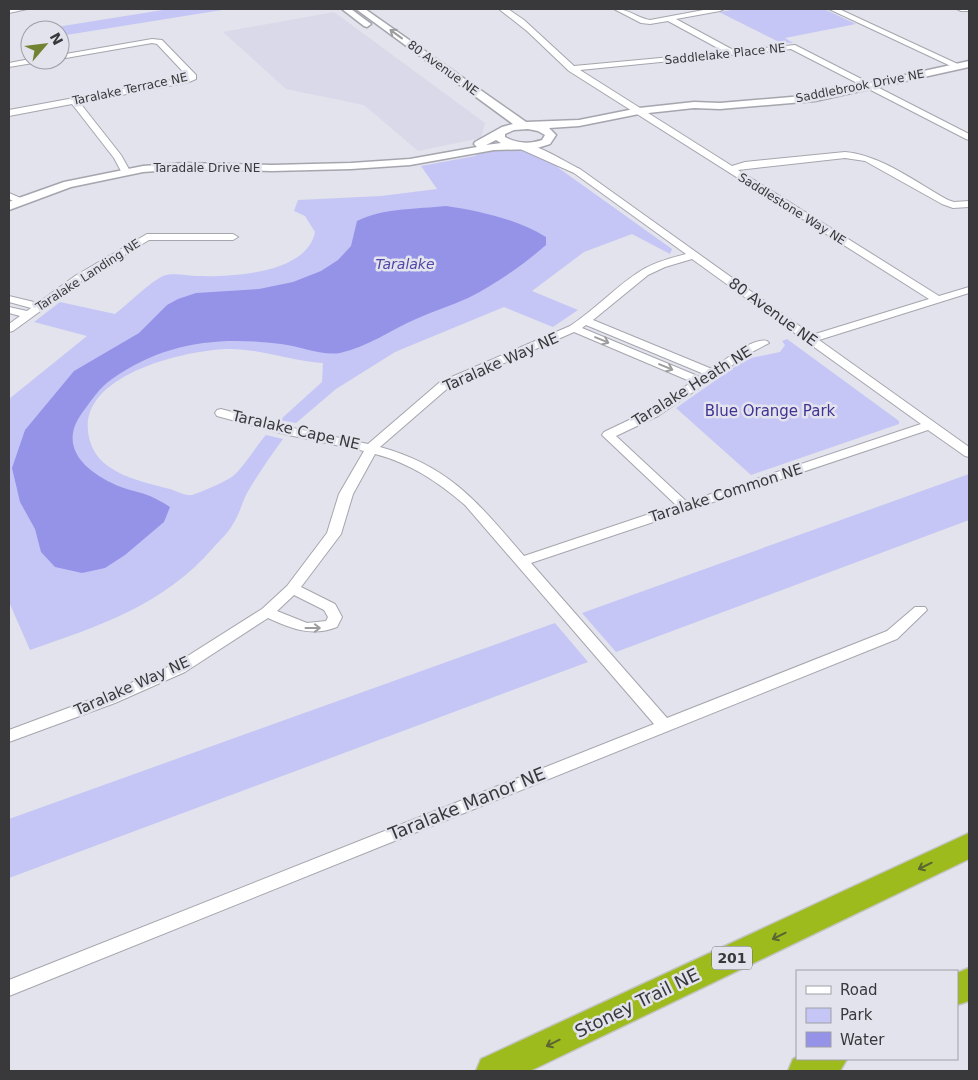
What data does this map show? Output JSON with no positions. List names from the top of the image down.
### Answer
{
  "streets": {
    "highway": ["201", "Stoney Trail NE"],
    "street": [
      "Saddlelake Place NE",
      "80 Avenue NE",
      "Saddlebrook Drive NE",
      "Taralake Terrace NE",
      "Taradale Drive NE",
      "Saddlestone Way NE",
      "Taralake Landing NE",
      "Taralake Way NE",
      "Taralake Heath NE",
      "Taralake Cape NE",
      "Taralake Common NE",
      "Taralake Manor NE"
    ]
  },
  "crossings": [
    ["Saddlelake Place NE", "Saddlebrook Drive NE"],
    ["Saddlelake Place NE", "Saddlestone Way NE"],
    ["80 Avenue NE", "Saddlebrook Drive NE"],
    ["80 Avenue NE", "Taradale Drive NE"],
    ["80 Avenue NE", "Taralake Way NE"],
    ["80 Avenue NE", "Taralake Common NE"],
    ["Saddlebrook Drive NE", "Taradale Drive NE"],
    ["Saddlebrook Drive NE", "Saddlestone Way NE"],
    ["Taralake Way NE", "Taralake Cape NE"],
    ["Taralake Heath NE", "Taralake Common NE"]
  ],
  "one_way": ["Stoney Trail NE"],
  "water": ["Taralake"],
  "parks": ["Blue Orange Park"],
  "legend": ["Road", "Park", "Water"],
  "north": "top right"
}
